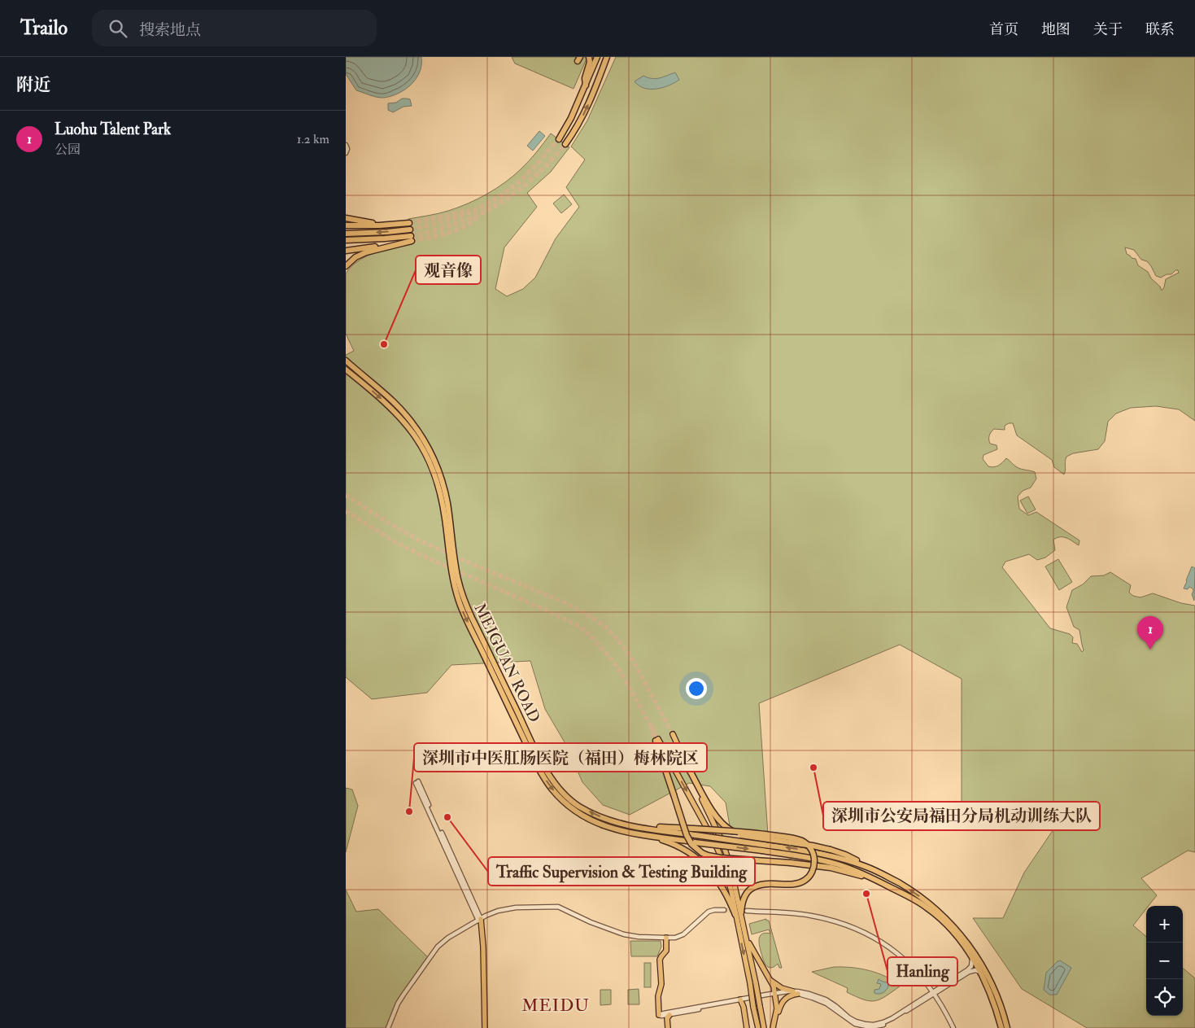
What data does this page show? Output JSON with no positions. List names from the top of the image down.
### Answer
{
  "streets": {
    "highway": ["MEIGUAN ROAD"]
  },
  "districts": ["MEIDU"],
  "places": [
    "观音像",
    "深圳市公安局福田分局机动训练大队",
    "深圳市中医肛肠医院（福田）梅林院区",
    "Traffic Supervision & Testing Building",
    "Hanling"
  ],
  "page": {
    "header": "Trailo",
    "search": "搜索地点",
    "nav": [
      "首页",
      "地图",
      "关于",
      "联系"
    ],
    "heading": "附近",
    "list": [
      {
        "mark": "1",
        "name": "Luohu Talent Park",
        "note": "公园",
        "value": "1.2 km"
      }
    ],
    "pins": "1",
    "map_buttons": ["+", "−"]
  }
}
